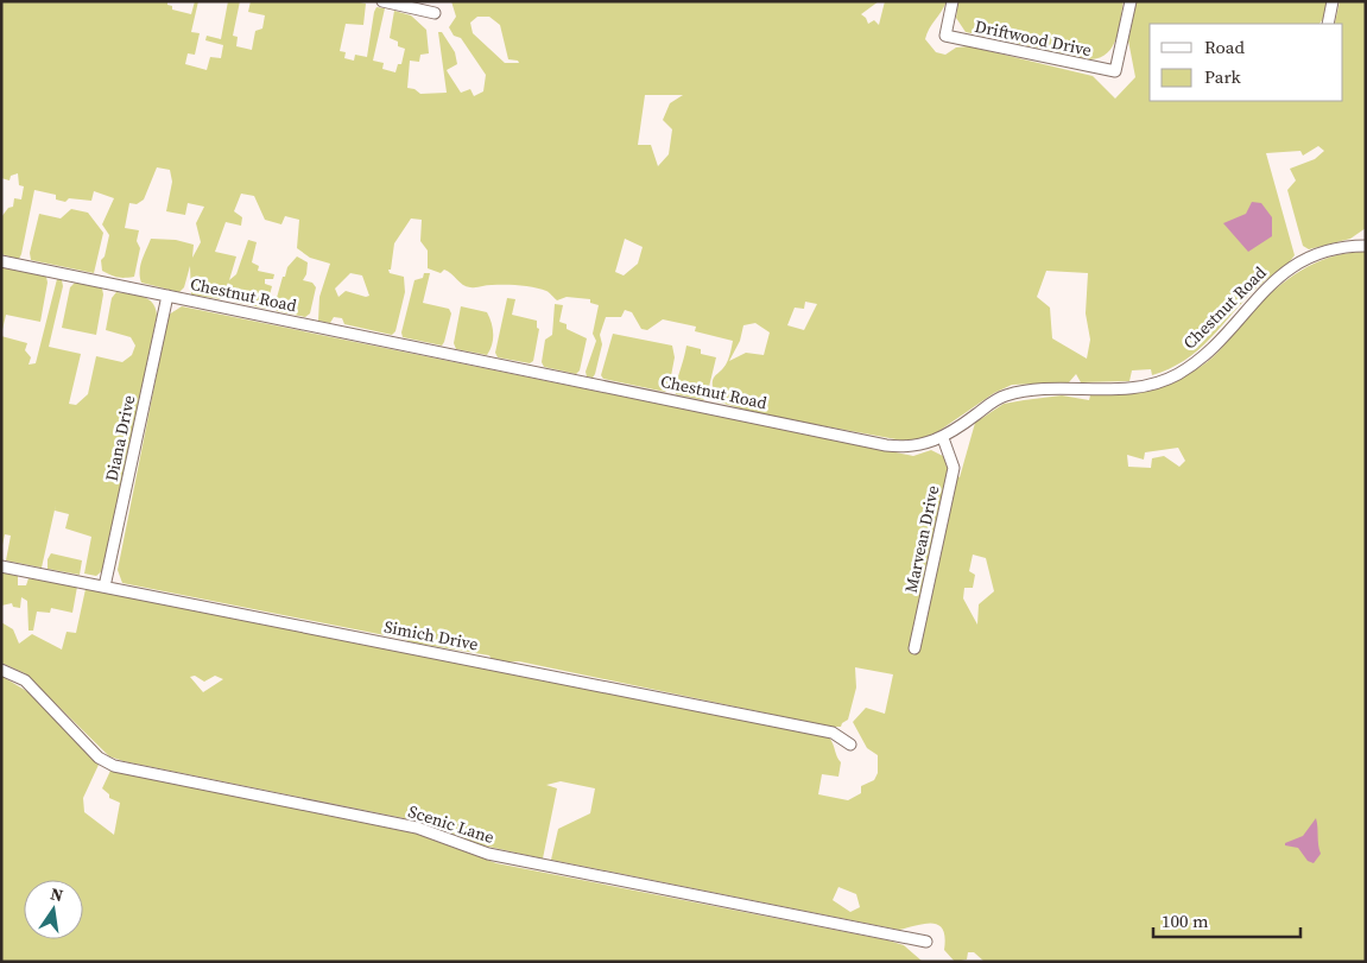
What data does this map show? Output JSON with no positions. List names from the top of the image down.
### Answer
{
  "streets": {
    "street": [
      "Driftwood Drive",
      "Chestnut Road",
      "Diana Drive",
      "Marvean Drive",
      "Simich Drive",
      "Scenic Lane"
    ]
  },
  "crossings": [
    ["Chestnut Road", "Diana Drive"],
    ["Chestnut Road", "Marvean Drive"],
    ["Diana Drive", "Simich Drive"]
  ],
  "legend": ["Road", "Park"],
  "scale_bar": "100 m",
  "north": "top"
}
